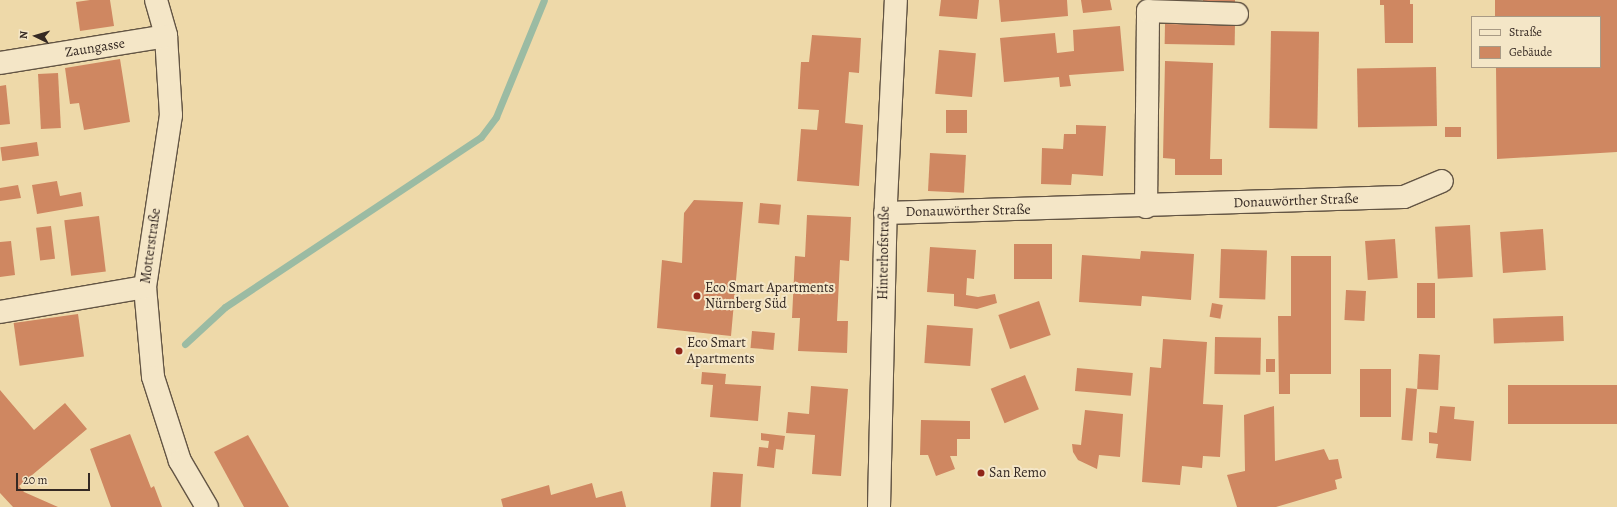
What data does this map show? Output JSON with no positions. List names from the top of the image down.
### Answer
{
  "streets": {
    "street": [
      "Zaungasse",
      "Donauwörther Straße",
      "Motterstraße",
      "Hinterhofstraße"
    ]
  },
  "crossings": [
    ["Zaungasse", "Motterstraße"],
    ["Donauwörther Straße", "Hinterhofstraße"]
  ],
  "places": ["Eco Smart Apartments Nürnberg Süd", "Eco Smart Apartments", "San Remo"],
  "legend": ["Straße", "Gebäude"],
  "scale_bar": "20 m",
  "north": "left"
}
